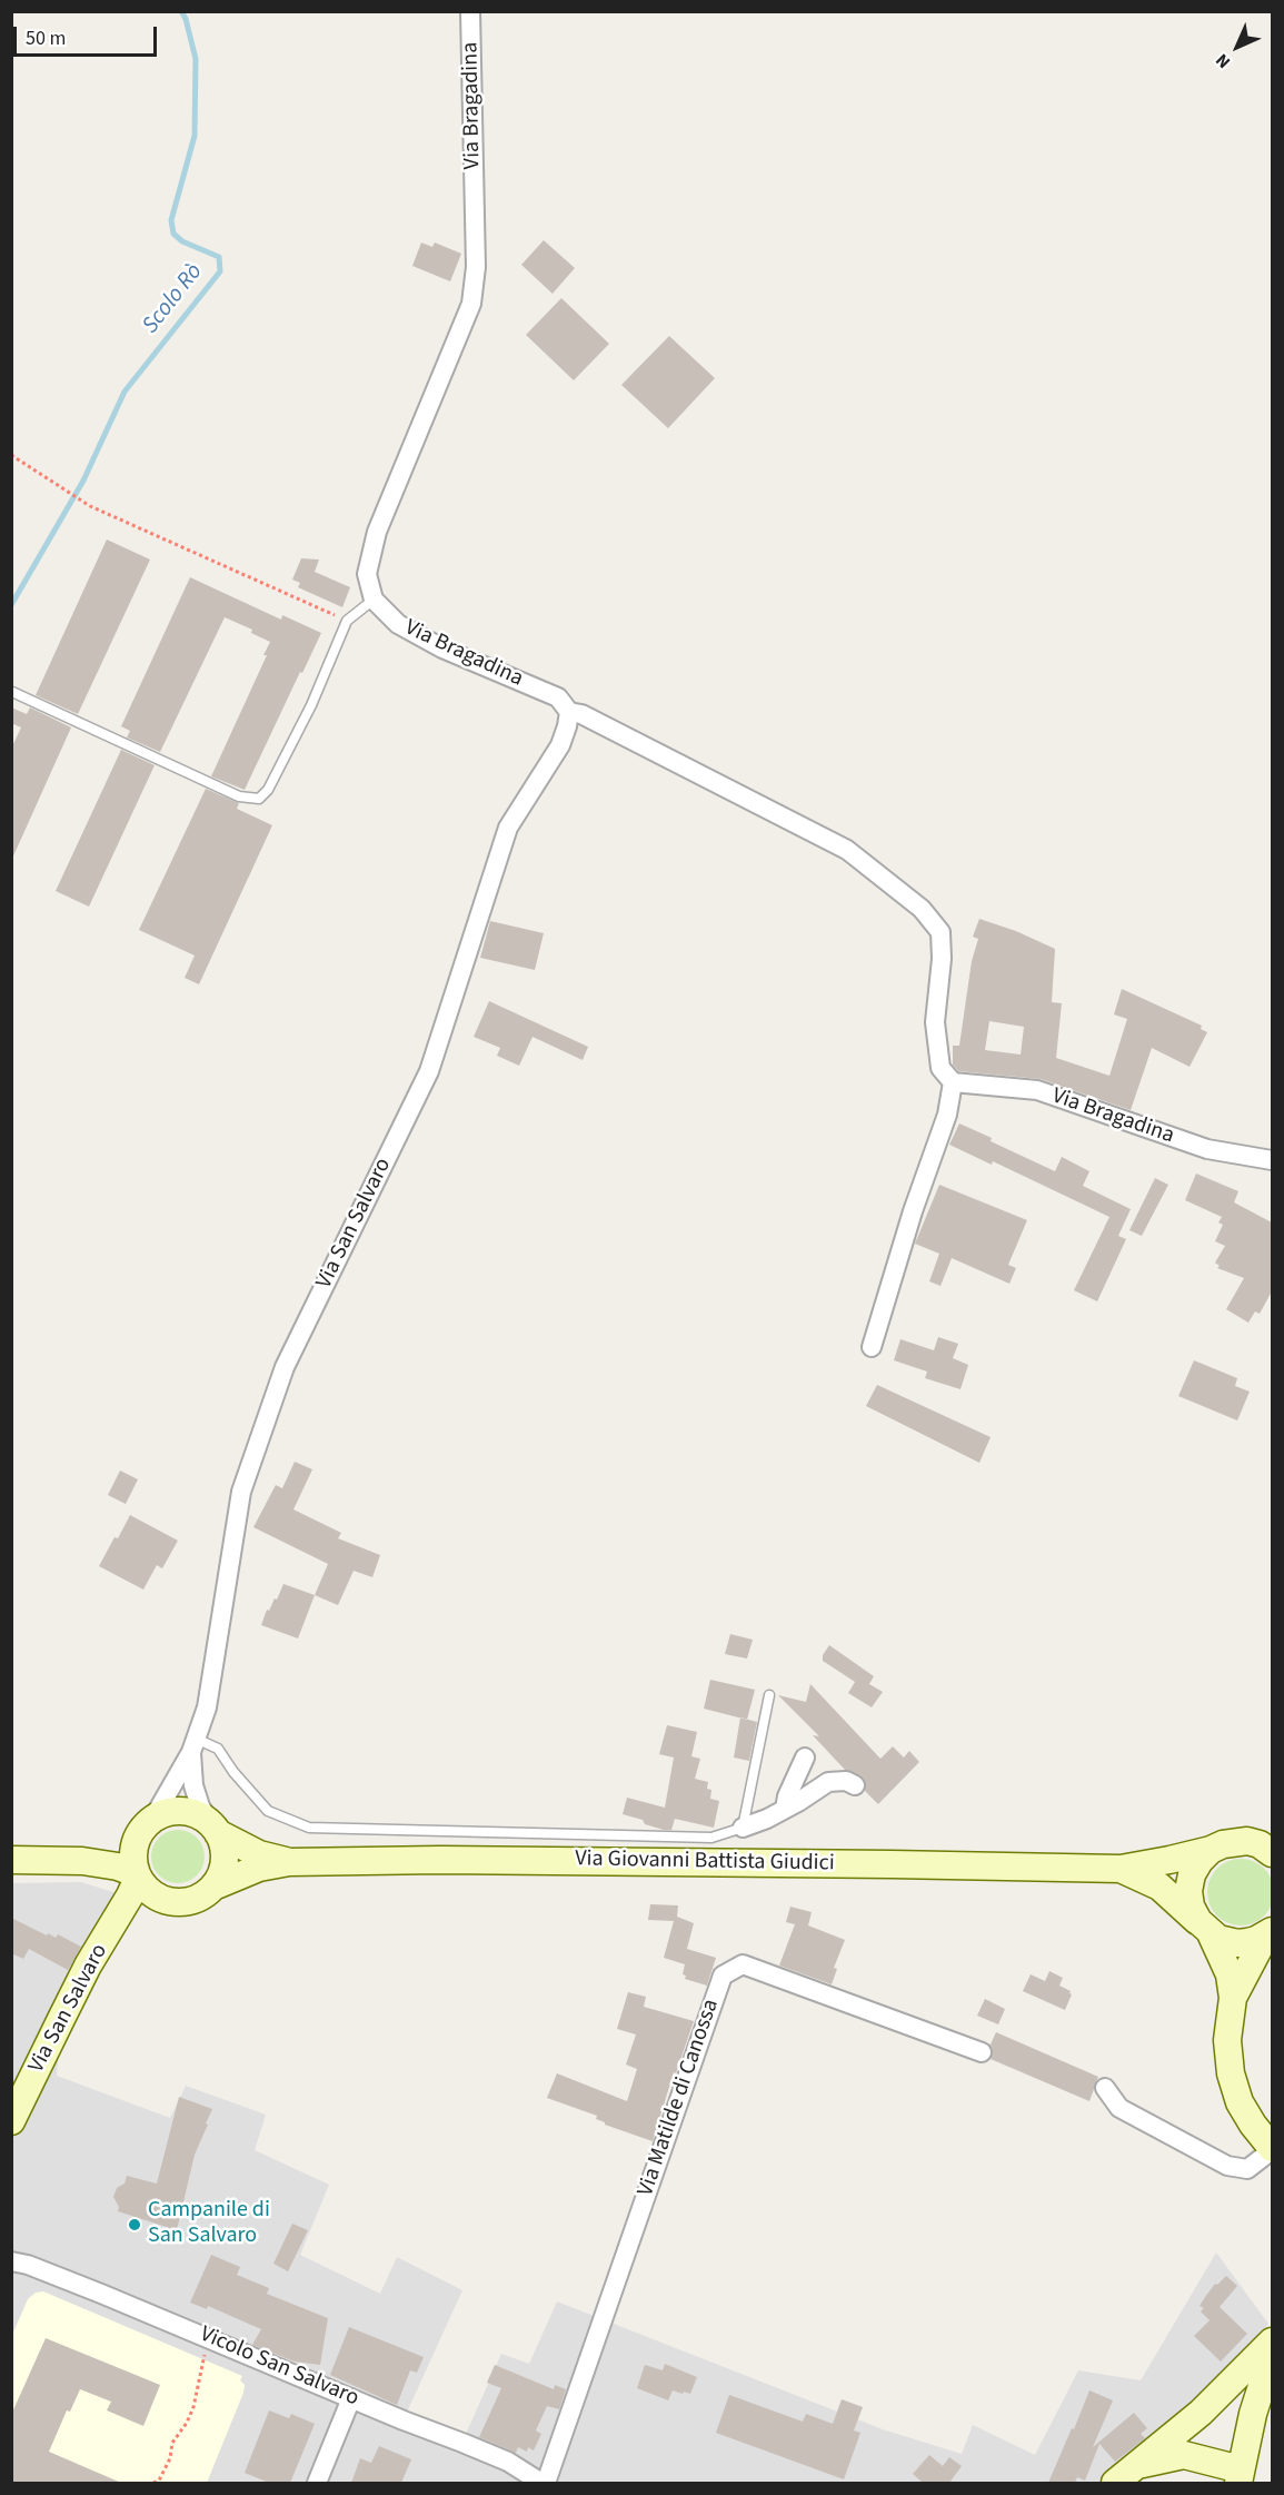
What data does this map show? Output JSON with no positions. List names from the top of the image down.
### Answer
{
  "streets": {
    "main road": ["Via San Salvaro", "Via Giovanni Battista Giudici"],
    "street": ["Via Bragadina", "Via Matilde di Canossa", "Vicolo San Salvaro"]
  },
  "crossings": [
    ["Via Bragadina", "Via San Salvaro"],
    ["Via San Salvaro", "Via Giovanni Battista Giudici"],
    ["Via Matilde di Canossa", "Vicolo San Salvaro"]
  ],
  "water": ["Scolo Rò"],
  "places": ["Campanile di San Salvaro"],
  "scale_bar": "50 m",
  "north": "bottom left"
}
